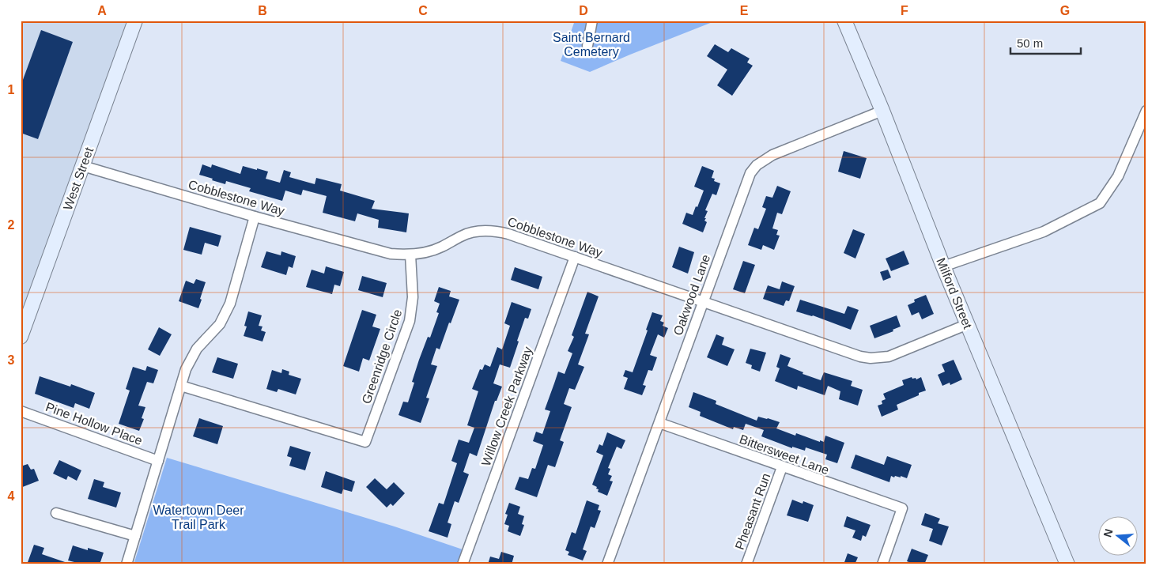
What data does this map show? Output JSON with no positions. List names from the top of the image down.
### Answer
{
  "streets": {
    "main road": ["West Street", "Milford Street"],
    "street": [
      "Cobblestone Way",
      "Oakwood Lane",
      "Greenridge Circle",
      "Willow Creek Parkway",
      "Pine Hollow Place",
      "Bittersweet Lane",
      "Pheasant Run"
    ]
  },
  "crossings": [
    ["West Street", "Cobblestone Way"],
    ["Cobblestone Way", "Milford Street"],
    ["Cobblestone Way", "Oakwood Lane"],
    ["Cobblestone Way", "Greenridge Circle"],
    ["Cobblestone Way", "Willow Creek Parkway"],
    ["Milford Street", "Oakwood Lane"],
    ["Oakwood Lane", "Bittersweet Lane"],
    ["Bittersweet Lane", "Pheasant Run"]
  ],
  "parks": ["Saint Bernard Cemetery", "Watertown Deer Trail Park"],
  "scale_bar": "50 m",
  "north": "left",
  "grid": {
    "columns": [
      "A",
      "B",
      "C",
      "D",
      "E",
      "F",
      "G"
    ],
    "rows": [
      "1",
      "2",
      "3",
      "4"
    ]
  }
}
